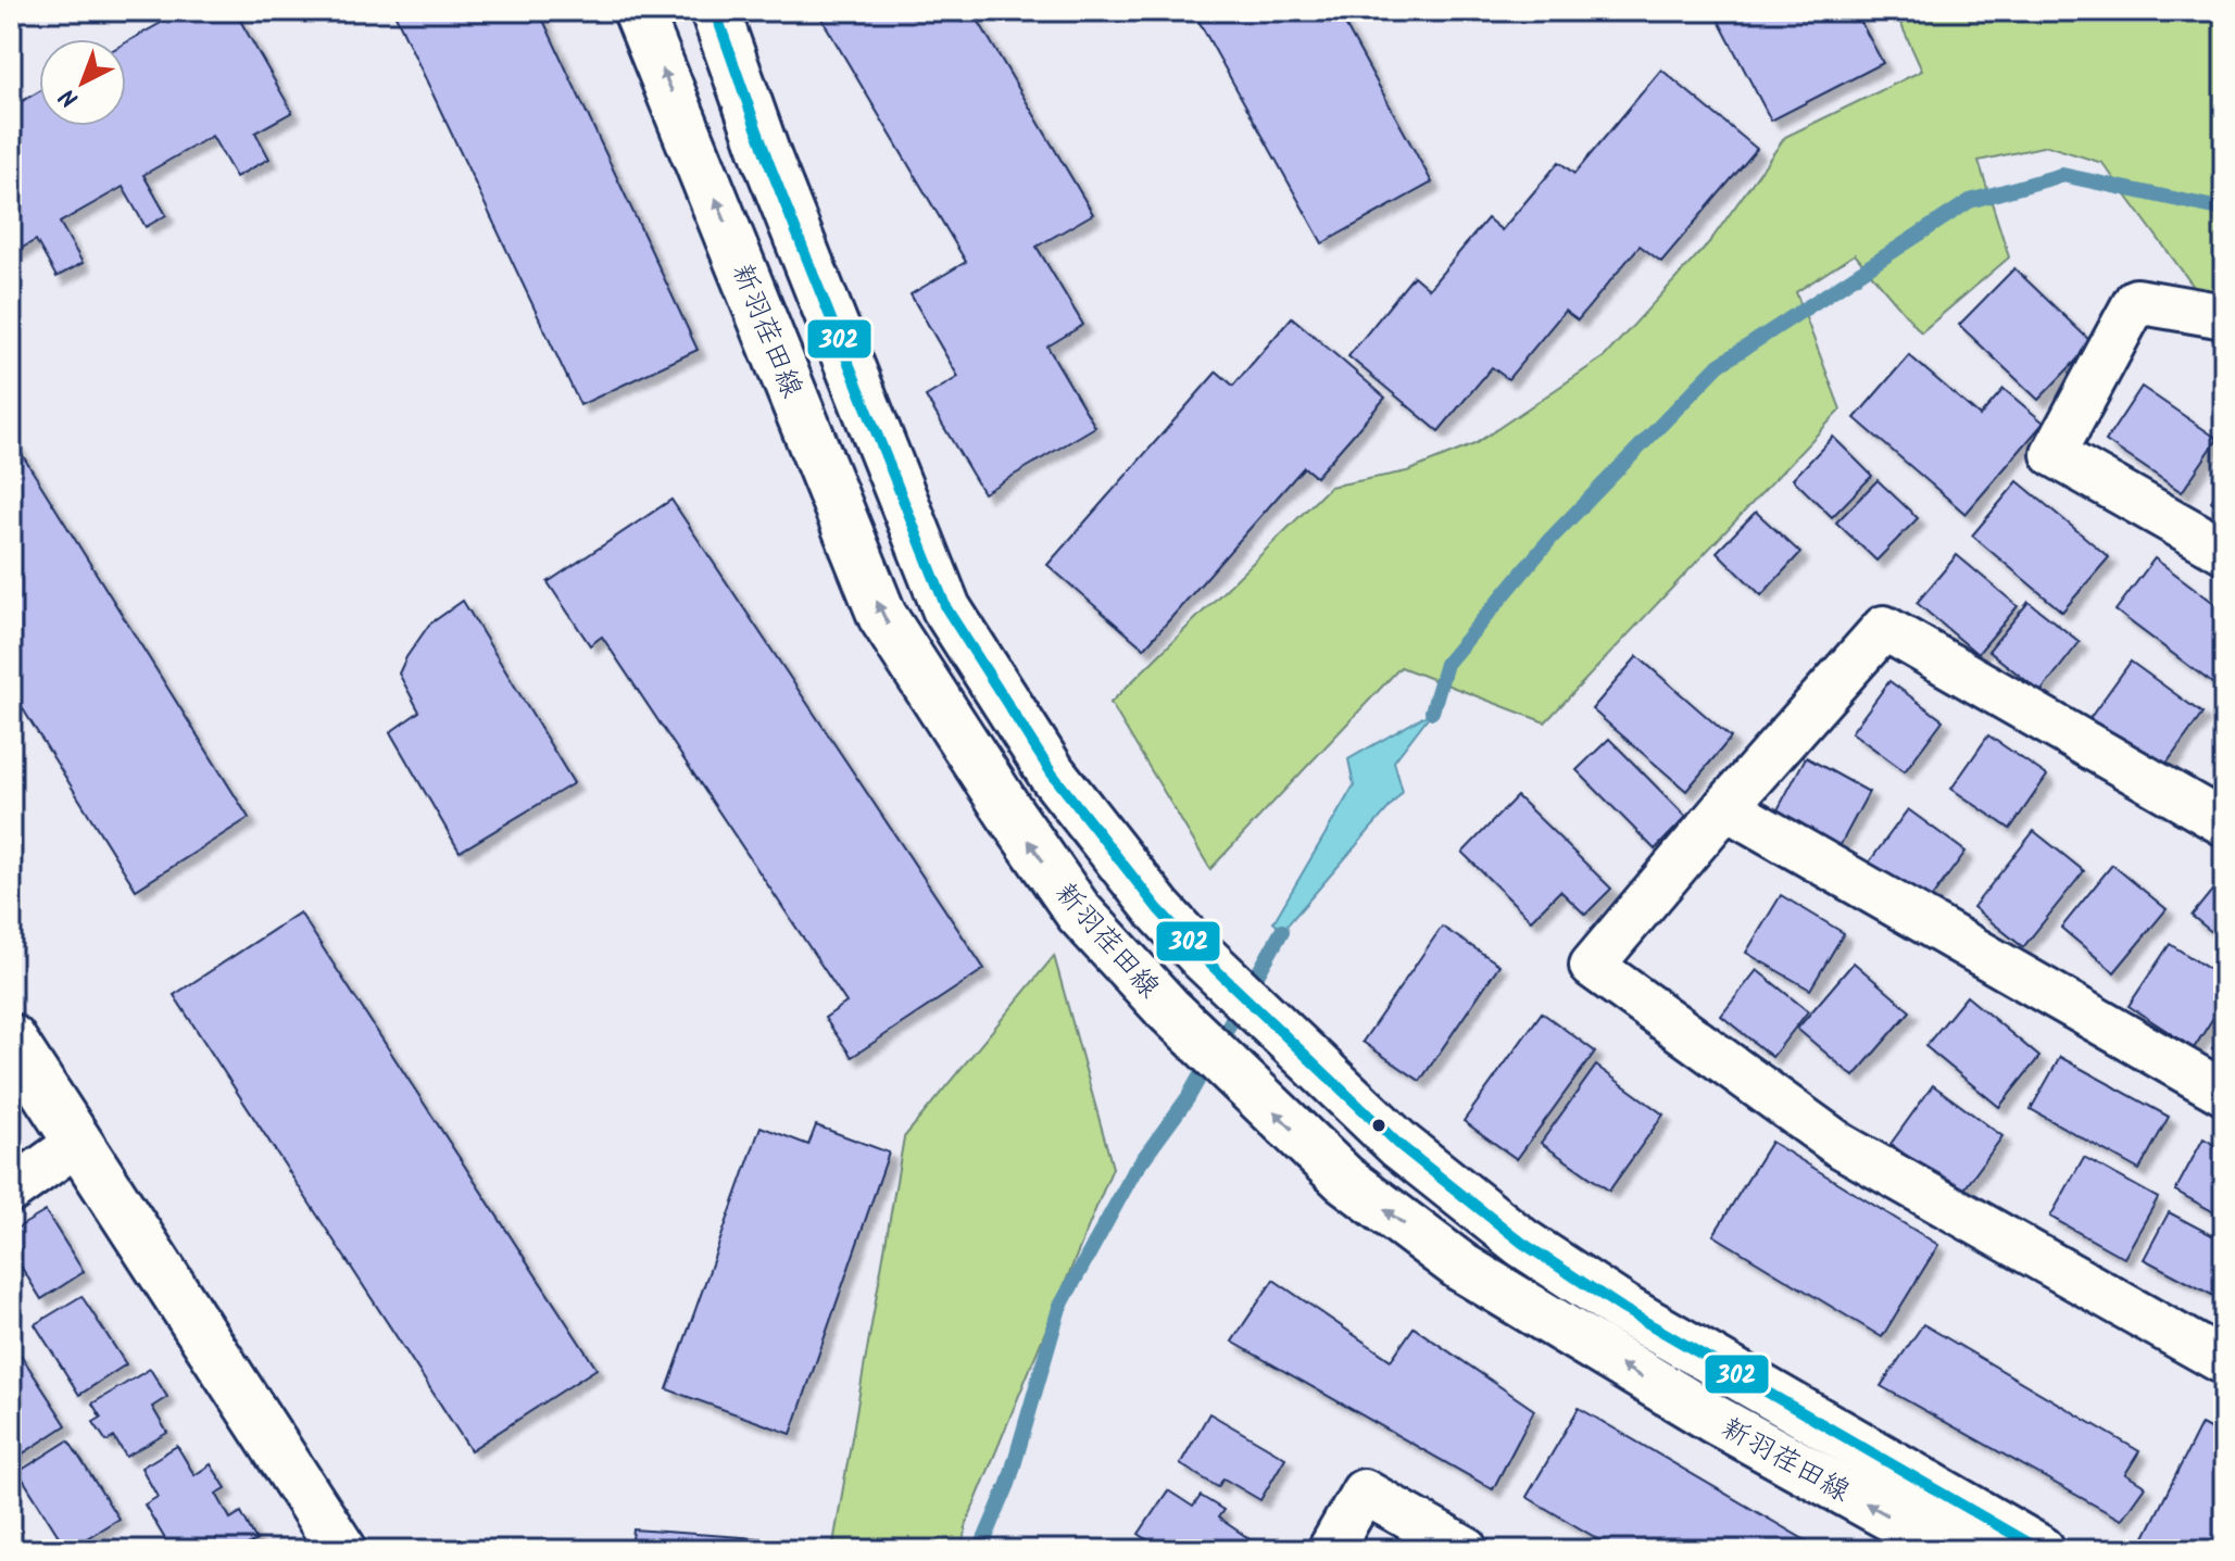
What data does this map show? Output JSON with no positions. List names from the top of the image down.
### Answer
{
  "streets": {
    "street": ["新羽荏田線"]
  },
  "lines": ["transit line 302"],
  "north": "bottom left"
}
